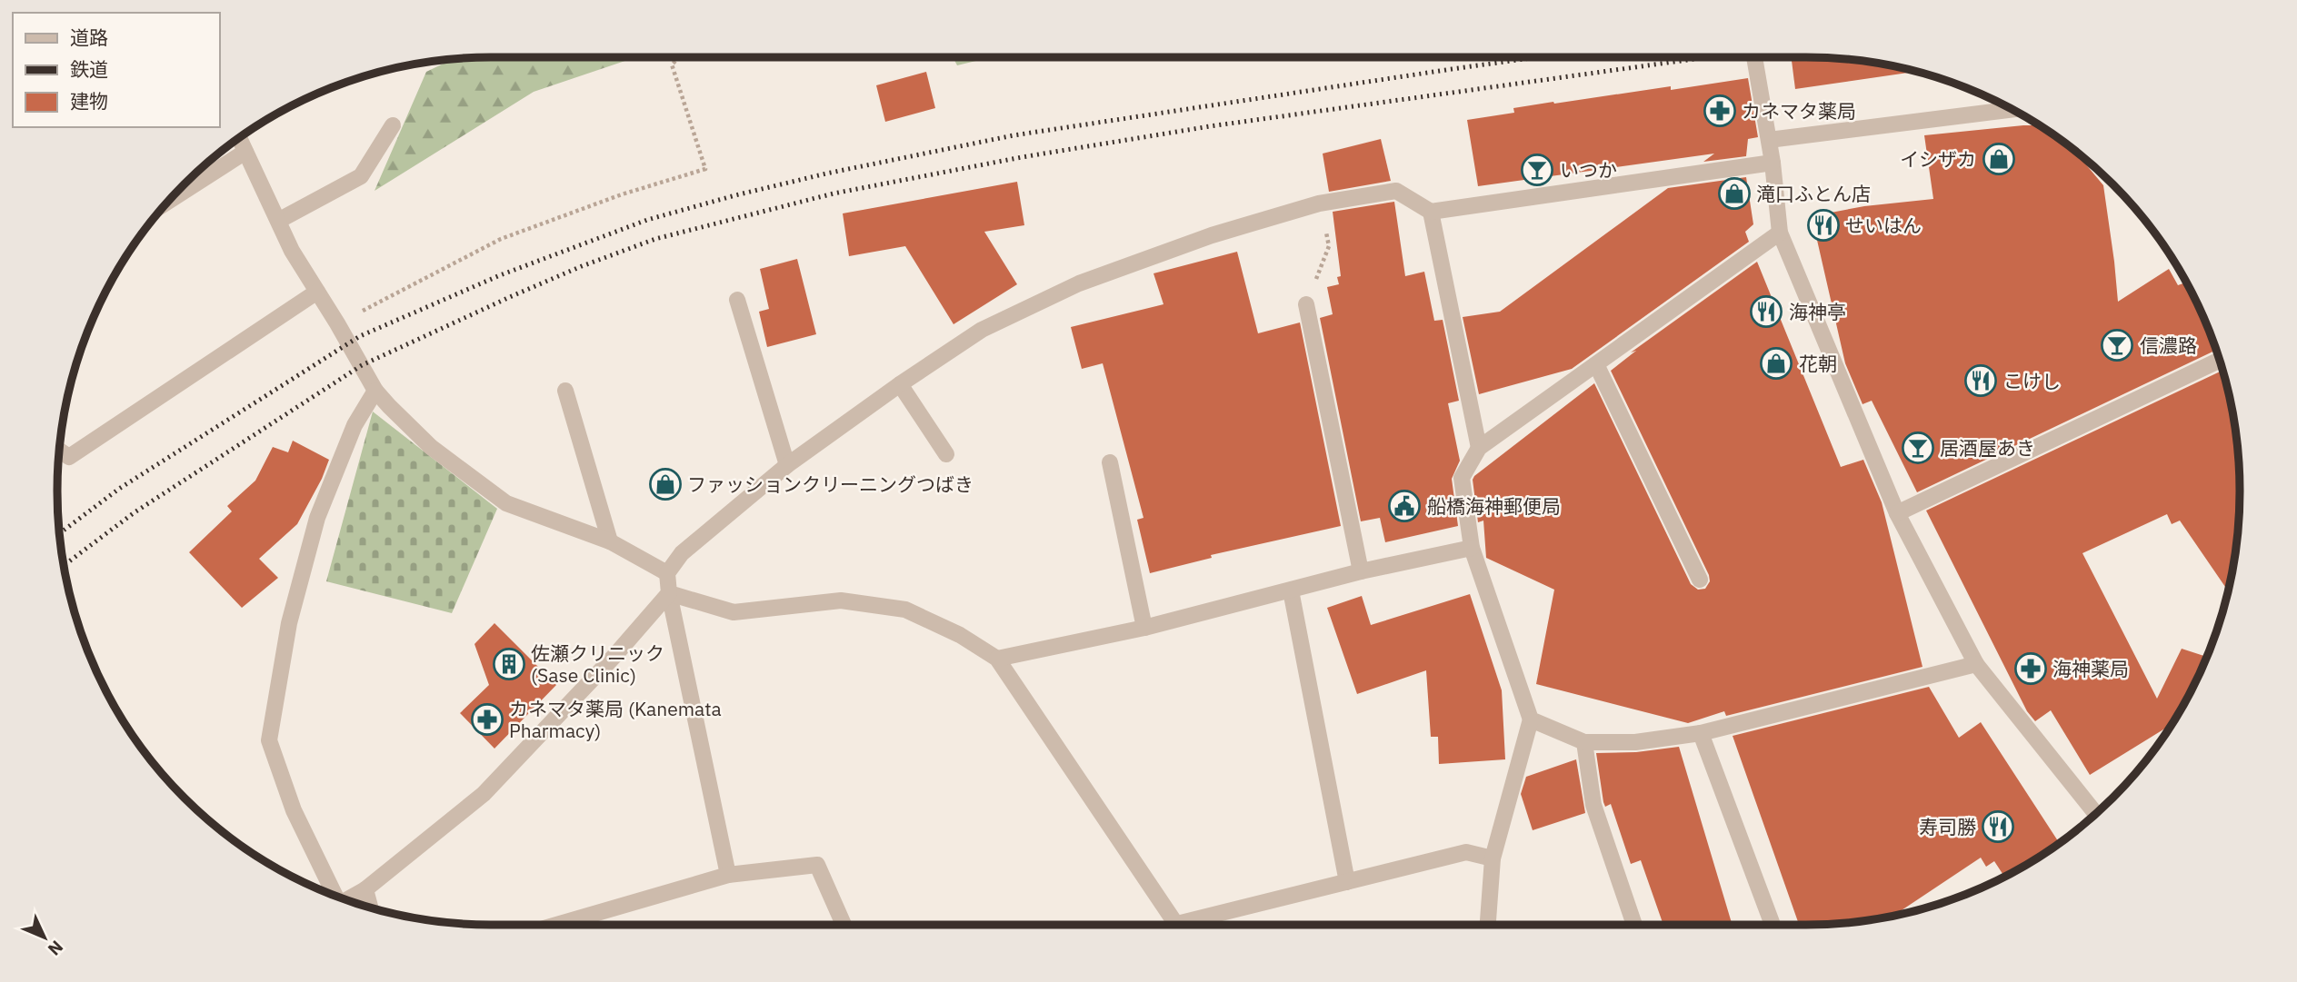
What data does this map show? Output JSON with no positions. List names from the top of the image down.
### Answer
{
  "places": {
    "pharmacy": ["カネマタ薬局", "海神薬局", "カネマタ薬局 (Kanemata Pharmacy)"],
    "shop": [
      "イシザカ",
      "滝口ふとん店",
      "花朝",
      "ファッションクリーニングつばき"
    ],
    "bar": ["いつか", "信濃路", "居酒屋あき"],
    "restaurant": [
      "せいはん",
      "海神亭",
      "こけし",
      "寿司勝"
    ],
    "public building": ["船橋海神郵便局"],
    "building": ["佐瀬クリニック (Sase Clinic)"]
  },
  "legend": ["道路", "鉄道", "建物"],
  "north": "bottom right"
}
